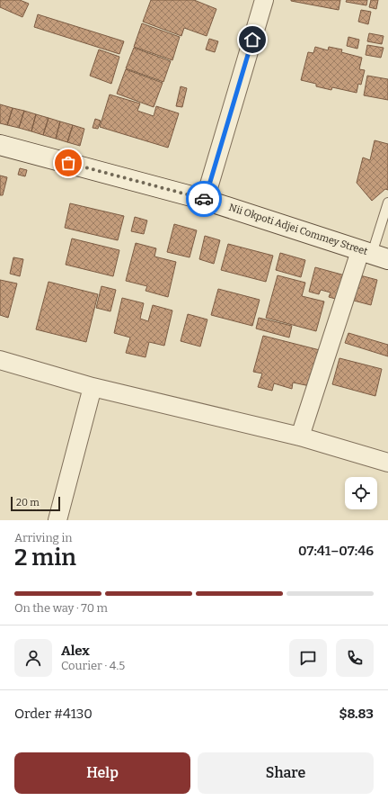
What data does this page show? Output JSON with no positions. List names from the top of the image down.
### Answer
{
  "streets": {
    "street": ["Nii Okpoti Adjei Commey Street"]
  },
  "scale_bar": "20 m",
  "page": {
    "scale": "20 m",
    "heading": ["2 min", "Arriving in", "07:41–07:46"],
    "panel": [
      "Alex",
      "Courier · 4.5",
      "Order #4130",
      "$8.83"
    ],
    "bar": "On the way · 70 m",
    "buttons": ["Help", "Share"]
  }
}
